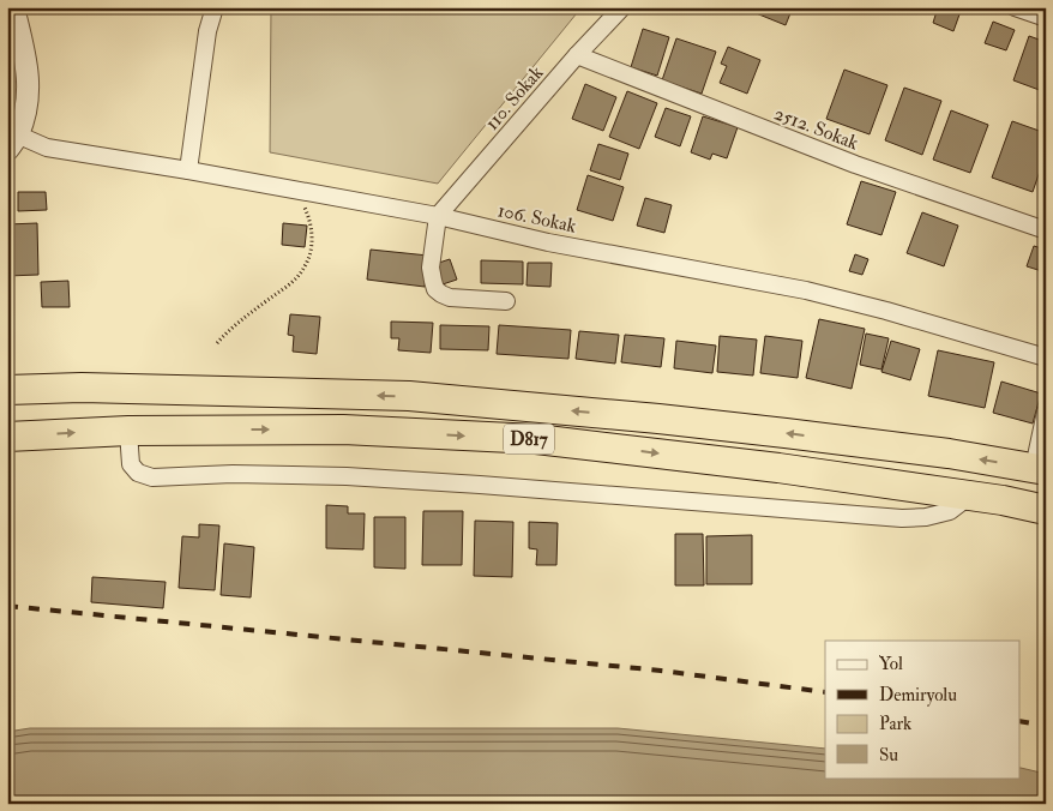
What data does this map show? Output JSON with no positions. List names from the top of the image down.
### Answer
{
  "streets": {
    "highway": ["D817"],
    "street": ["110. Sokak", "2512. Sokak", "106. Sokak"]
  },
  "crossings": [
    ["110. Sokak", "2512. Sokak"],
    ["110. Sokak", "106. Sokak"]
  ],
  "legend": [
    "Yol",
    "Demiryolu",
    "Park",
    "Su"
  ]
}
